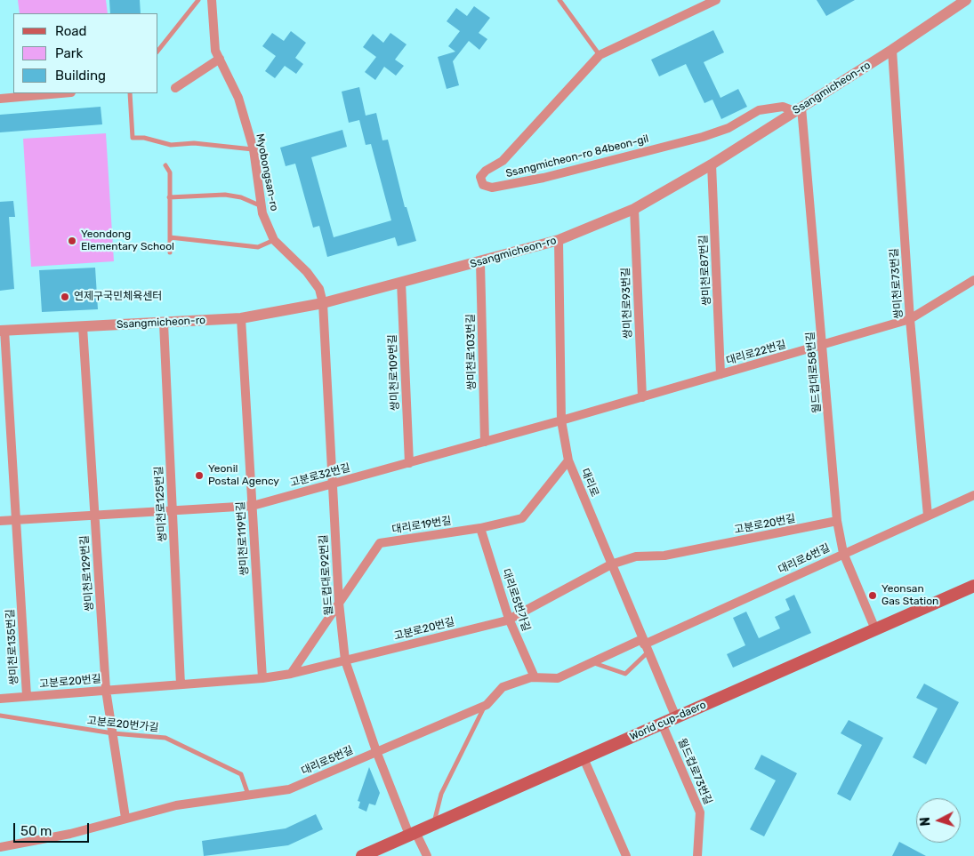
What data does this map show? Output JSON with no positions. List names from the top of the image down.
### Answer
{
  "streets": {
    "main road": ["World cup-daero"],
    "street": [
      "Ssangmicheon-ro",
      "Ssangmicheon-ro 84beon-gil",
      "Myobongsan-ro",
      "쌍미천로87번길",
      "쌍미천로73번길",
      "쌍미천로93번길",
      "쌍미천로103번길",
      "대리로22번길",
      "쌍미천로109번길",
      "월드컵대로58번길",
      "고분로32번길",
      "대리로",
      "쌍미천로125번길",
      "고분로20번길",
      "대리로19번길",
      "쌍미천로119번길",
      "대리로6번길",
      "쌍미천로129번길",
      "월드컵대로92번길",
      "대리로5번가길",
      "쌍미천로135번길",
      "대리로5번길",
      "월드컵로73번길"
    ],
    "lane": ["고분로20번가길"]
  },
  "crossings": [
    ["Ssangmicheon-ro", "Ssangmicheon-ro 84beon-gil"],
    ["Ssangmicheon-ro", "Myobongsan-ro"],
    ["Ssangmicheon-ro", "쌍미천로87번길"],
    ["Ssangmicheon-ro", "쌍미천로73번길"],
    ["Ssangmicheon-ro", "쌍미천로93번길"],
    ["Ssangmicheon-ro", "쌍미천로103번길"],
    ["Ssangmicheon-ro", "쌍미천로109번길"],
    ["Ssangmicheon-ro", "월드컵대로58번길"],
    ["Ssangmicheon-ro", "대리로"],
    ["Ssangmicheon-ro", "쌍미천로125번길"],
    ["Ssangmicheon-ro", "쌍미천로119번길"],
    ["Ssangmicheon-ro", "쌍미천로129번길"],
    ["Ssangmicheon-ro", "월드컵대로92번길"],
    ["Ssangmicheon-ro", "쌍미천로135번길"],
    ["Ssangmicheon-ro 84beon-gil", "월드컵대로58번길"],
    ["Myobongsan-ro", "월드컵대로92번길"],
    ["쌍미천로87번길", "대리로22번길"],
    ["쌍미천로73번길", "대리로22번길"],
    ["쌍미천로73번길", "대리로6번길"],
    ["쌍미천로93번길", "대리로22번길"],
    ["쌍미천로103번길", "고분로32번길"],
    ["대리로22번길", "월드컵대로58번길"],
    ["대리로22번길", "고분로32번길"],
    ["대리로22번길", "대리로"],
    ["쌍미천로109번길", "고분로32번길"],
    ["월드컵대로58번길", "고분로20번길"],
    ["월드컵대로58번길", "대리로6번길"],
    ["월드컵대로58번길", "World cup-daero"],
    ["고분로32번길", "대리로"],
    ["고분로32번길", "쌍미천로125번길"],
    ["고분로32번길", "쌍미천로119번길"],
    ["고분로32번길", "쌍미천로129번길"],
    ["고분로32번길", "월드컵대로92번길"],
    ["고분로32번길", "쌍미천로135번길"],
    ["대리로", "고분로20번길"],
    ["대리로", "대리로19번길"],
    ["대리로", "대리로6번길"],
    ["대리로", "World cup-daero"],
    ["대리로", "대리로5번길"],
    ["쌍미천로125번길", "고분로20번길"],
    ["고분로20번길", "대리로19번길"],
    ["고분로20번길", "쌍미천로119번길"],
    ["고분로20번길", "쌍미천로129번길"],
    ["고분로20번길", "월드컵대로92번길"],
    ["고분로20번길", "대리로5번가길"],
    ["고분로20번길", "쌍미천로135번길"],
    ["대리로19번길", "월드컵대로92번길"],
    ["대리로19번길", "대리로5번가길"],
    ["대리로6번길", "대리로5번길"],
    ["쌍미천로129번길", "고분로20번가길"],
    ["쌍미천로129번길", "대리로5번길"],
    ["월드컵대로92번길", "World cup-daero"],
    ["월드컵대로92번길", "대리로5번길"],
    ["대리로5번가길", "대리로5번길"],
    ["World cup-daero", "월드컵로73번길"],
    ["고분로20번가길", "대리로5번길"]
  ],
  "places": [
    "Yeondong Elementary School",
    "연제구국민체육센터",
    "Yeonil Postal Agency",
    "Yeonsan Gas Station"
  ],
  "legend": ["Road", "Park", "Building"],
  "scale_bar": "50 m",
  "north": "left"
}
